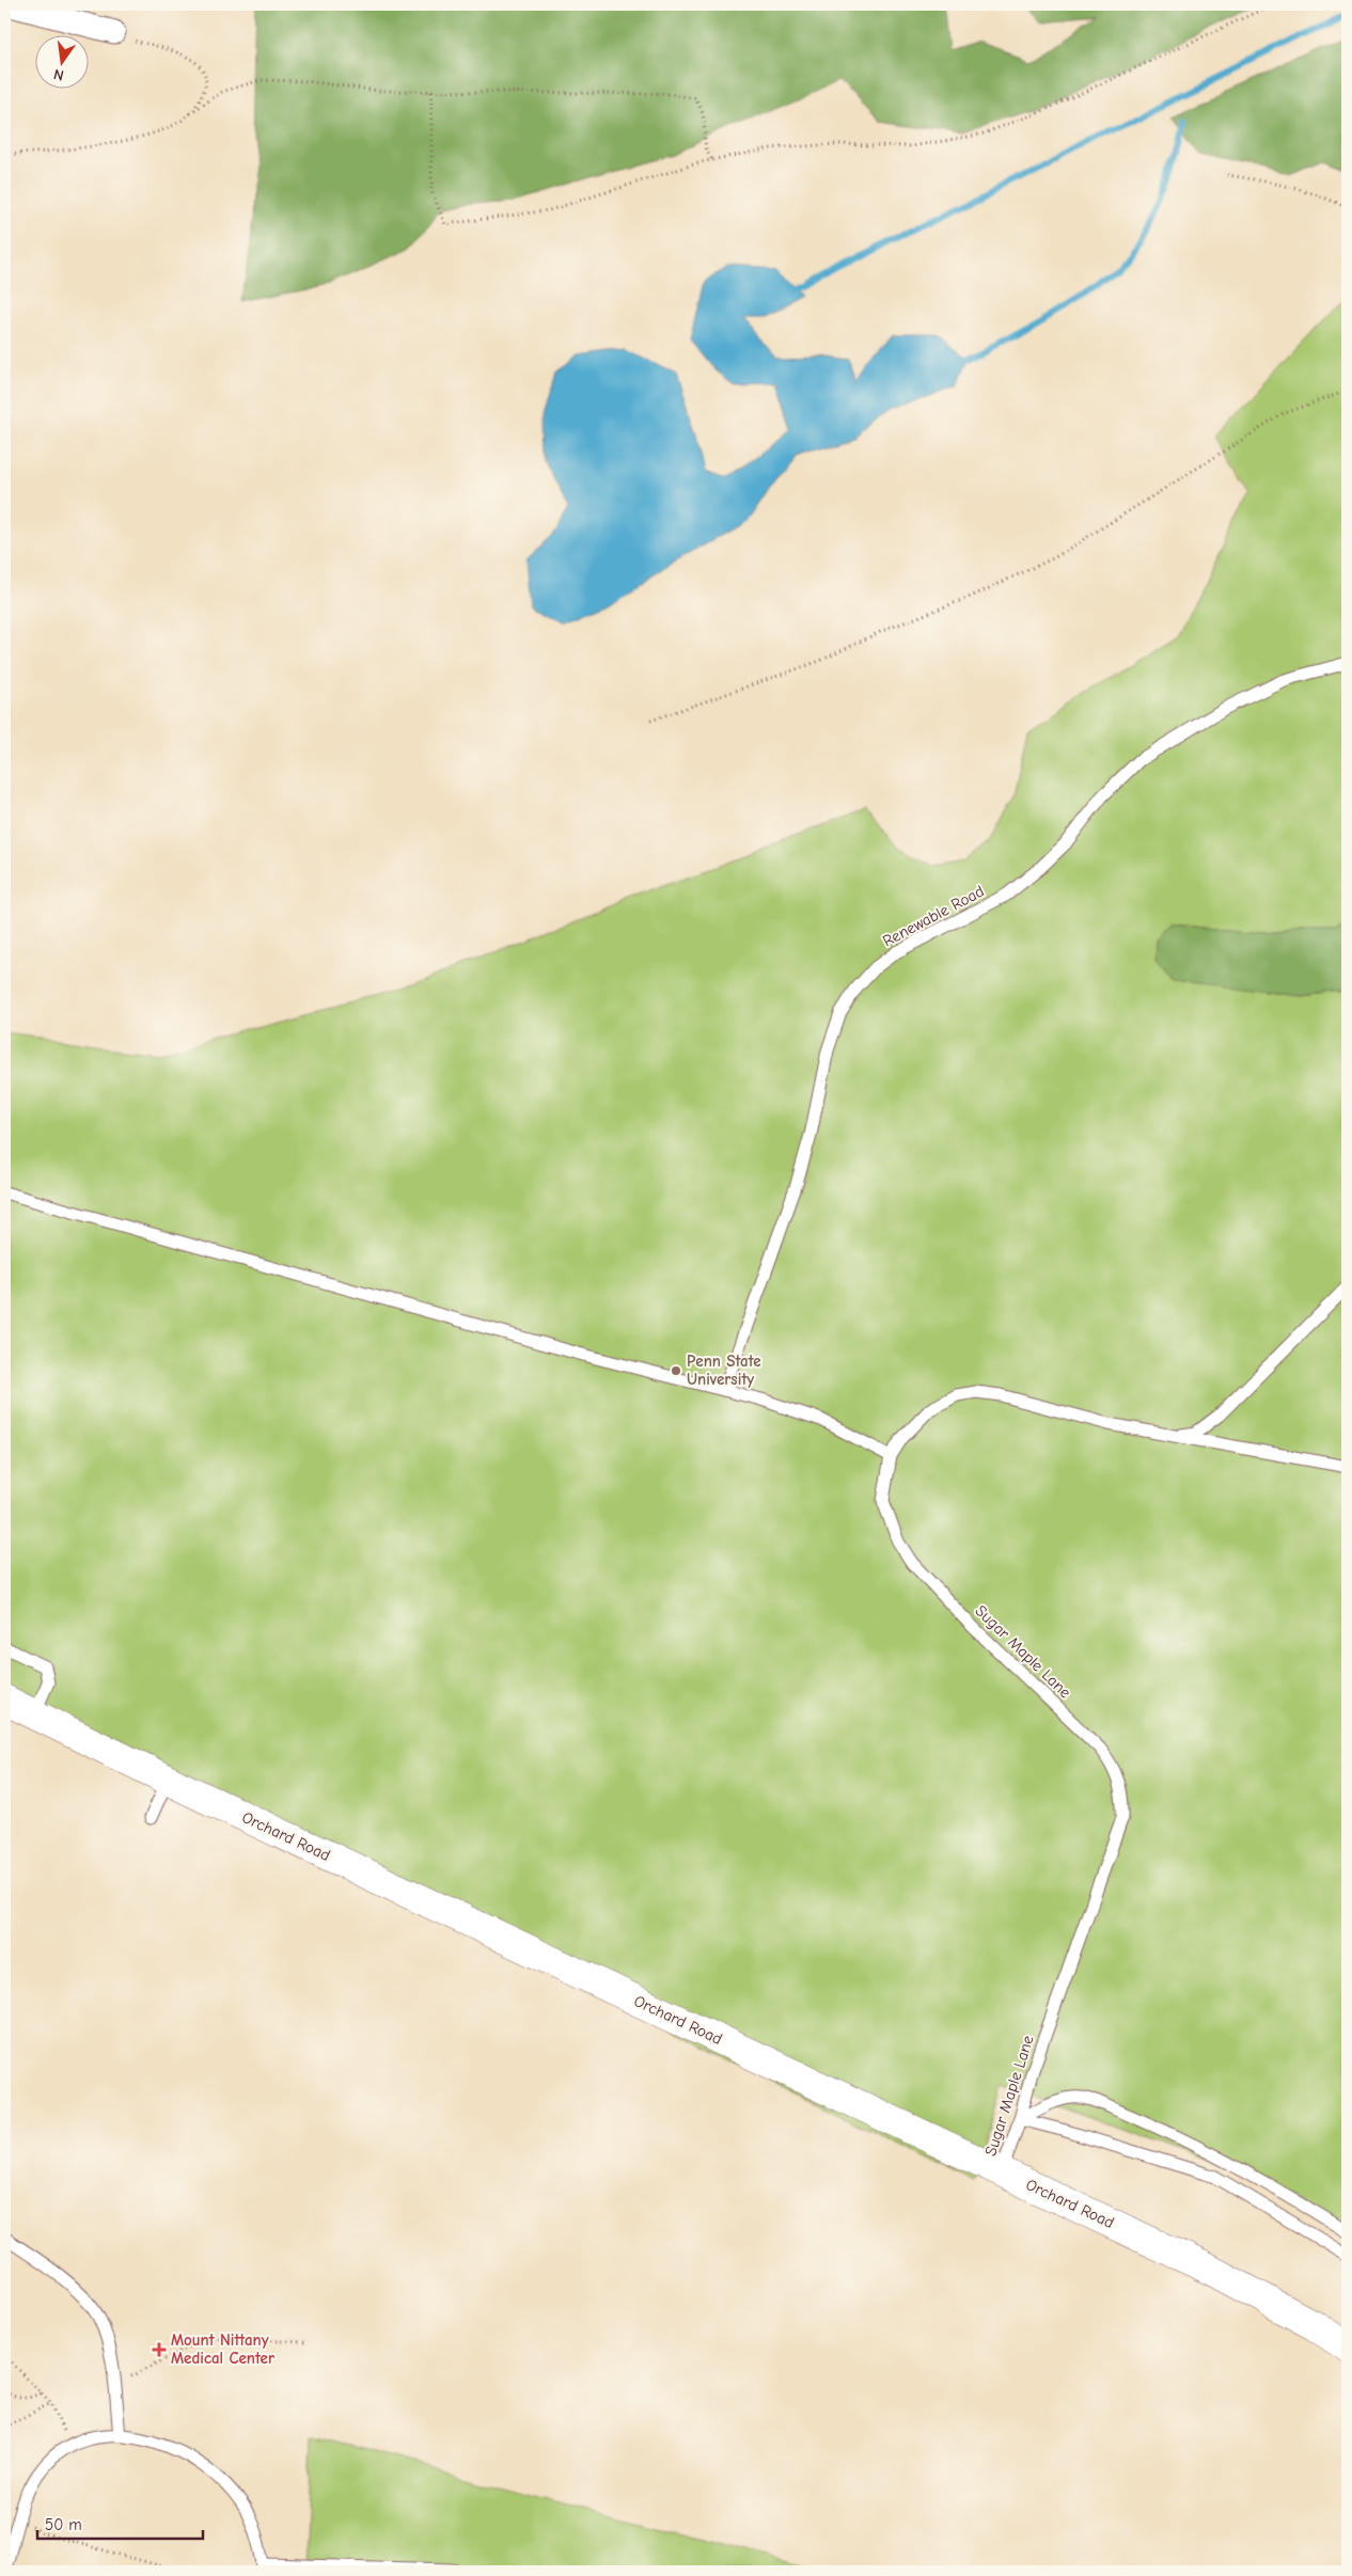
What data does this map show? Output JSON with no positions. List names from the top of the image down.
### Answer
{
  "streets": {
    "street": ["Orchard Road"],
    "lane": ["Renewable Road", "Sugar Maple Lane"]
  },
  "crossings": [
    ["Sugar Maple Lane", "Orchard Road"]
  ],
  "places": {
    "other": ["Penn State University"],
    "health": ["Mount Nittany Medical Center"]
  },
  "scale_bar": "50 m",
  "north": "bottom"
}
